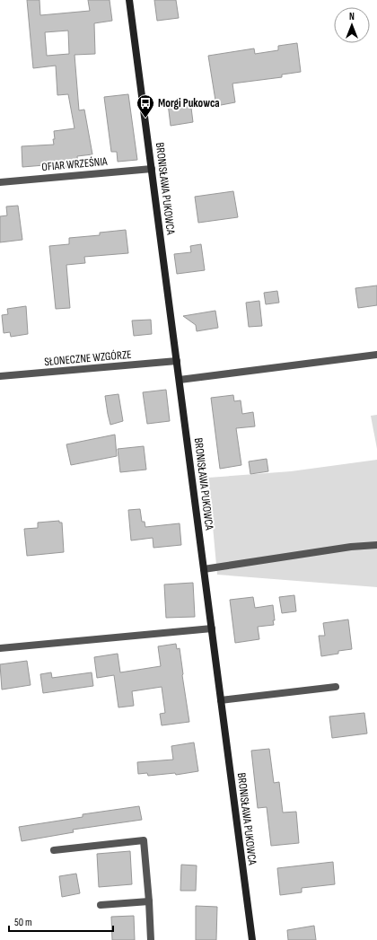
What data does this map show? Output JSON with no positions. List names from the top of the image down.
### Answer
{
  "streets": {
    "street": ["OFIAR WRZEŚNIA", "BRONISŁAWA PUKOWCA", "SŁONECZNE WZGÓRZE"]
  },
  "crossings": [
    ["OFIAR WRZEŚNIA", "BRONISŁAWA PUKOWCA"],
    ["BRONISŁAWA PUKOWCA", "SŁONECZNE WZGÓRZE"]
  ],
  "places": {
    "bus stop": ["Morgi Pukowca"]
  },
  "scale_bar": "50 m",
  "north": "top"
}
